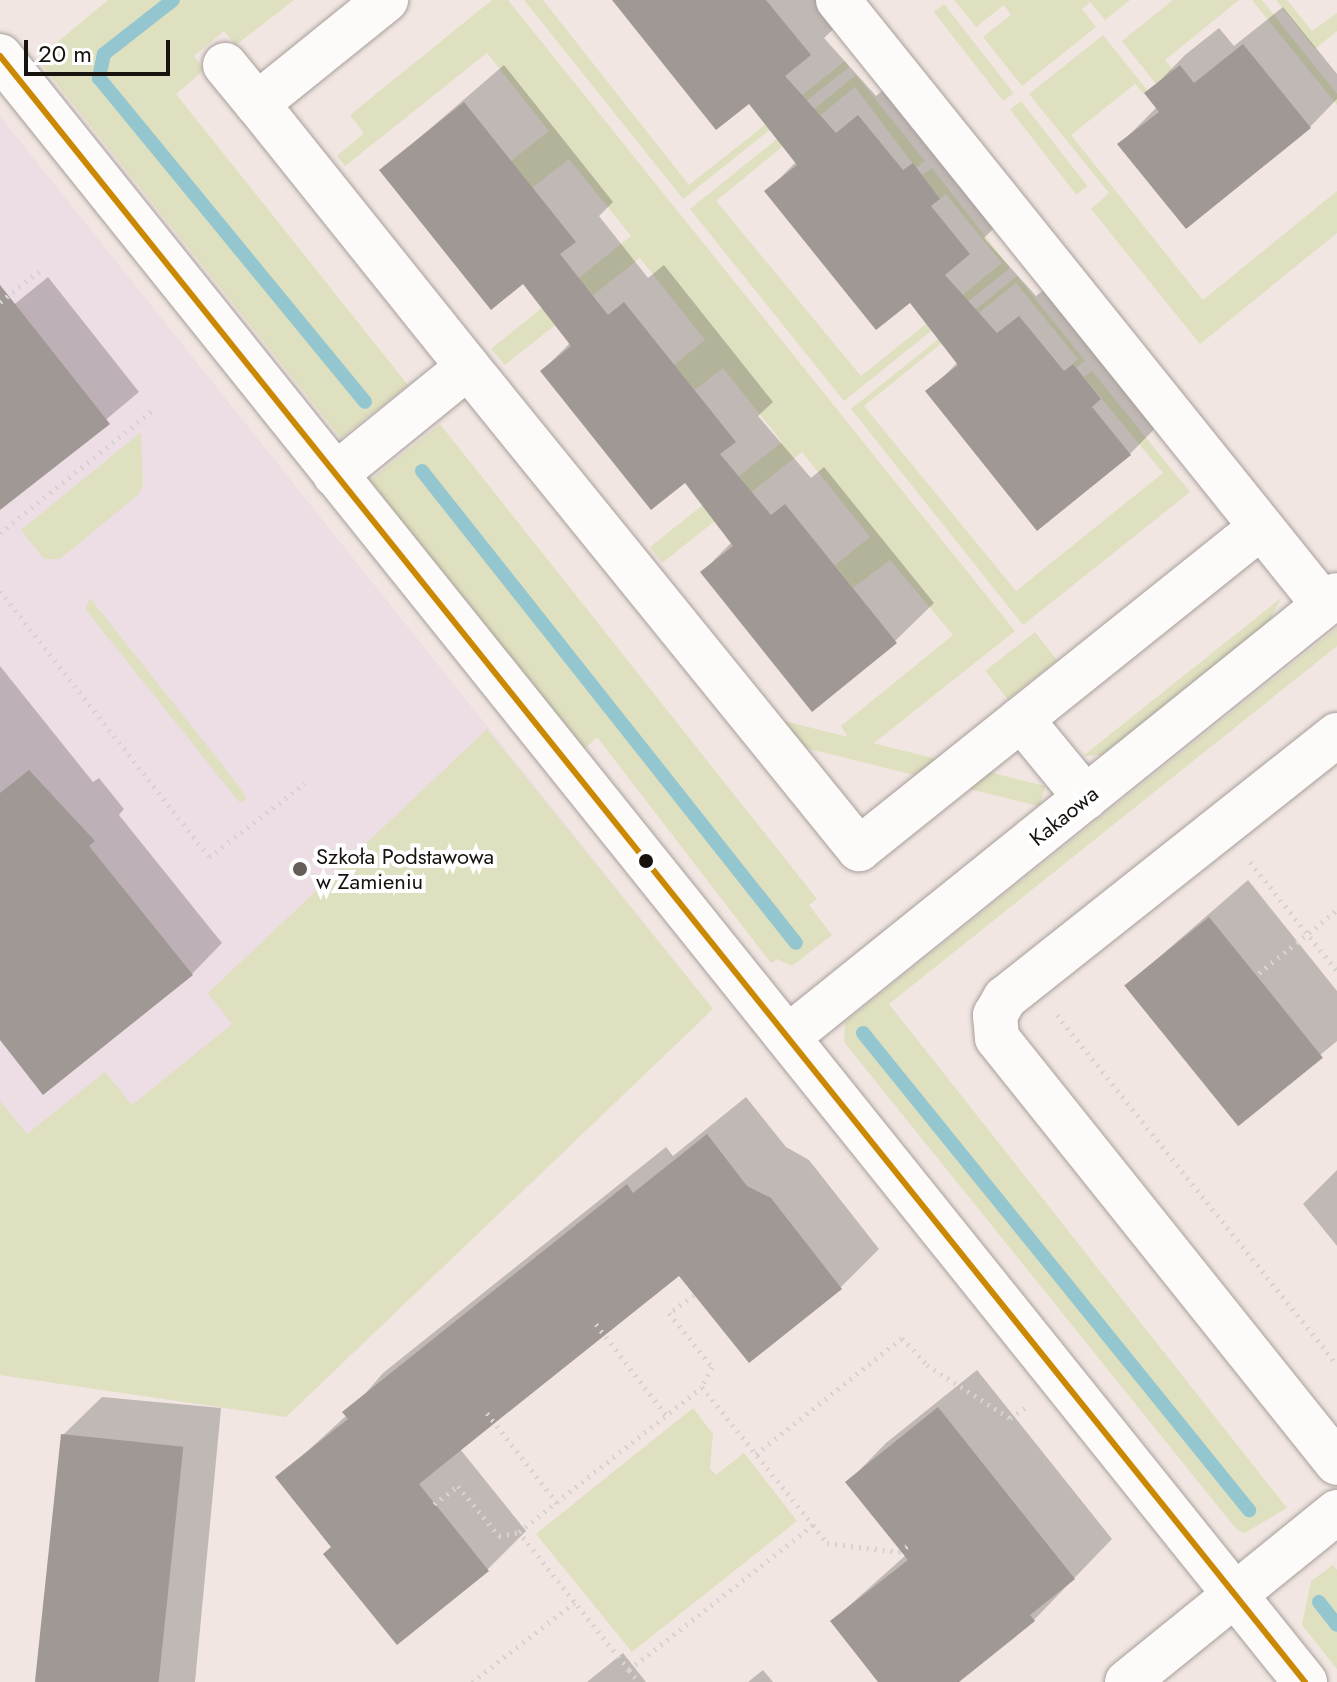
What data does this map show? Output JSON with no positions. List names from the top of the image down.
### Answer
{
  "streets": {
    "street": ["Kakaowa"]
  },
  "places": ["Szkoła Podstawowa w Zamieniu"],
  "scale_bar": "20 m"
}
